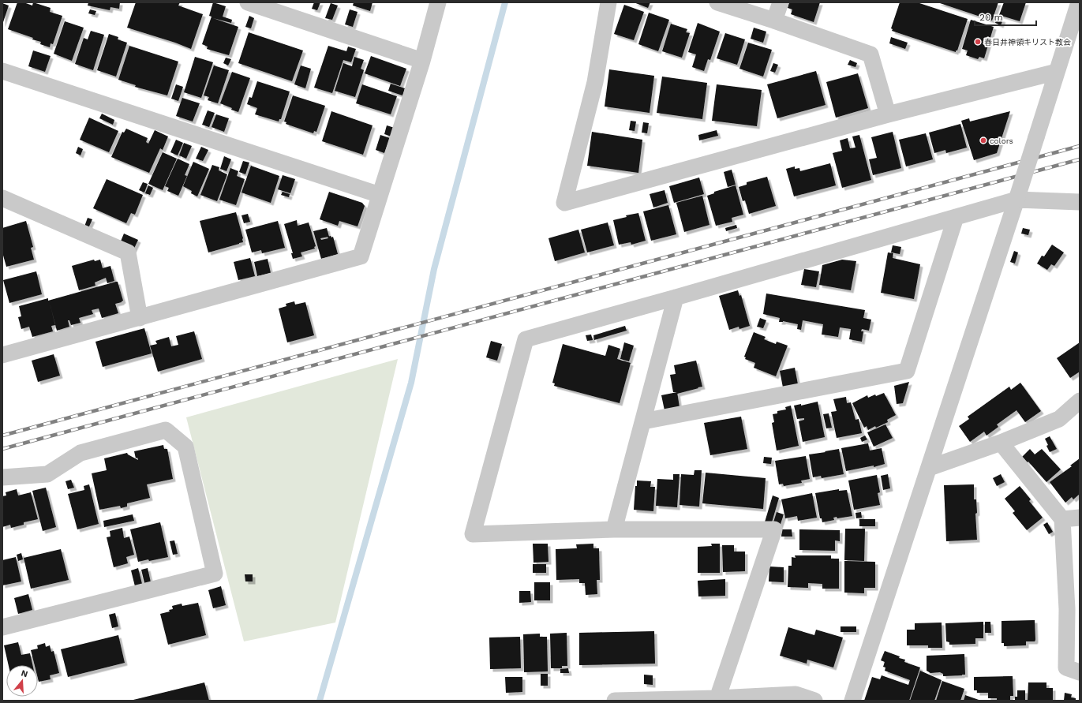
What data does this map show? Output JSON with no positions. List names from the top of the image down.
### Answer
{
  "places": ["春日井神領キリスト教会", "colors"],
  "scale_bar": "20 m",
  "north": "top"
}
